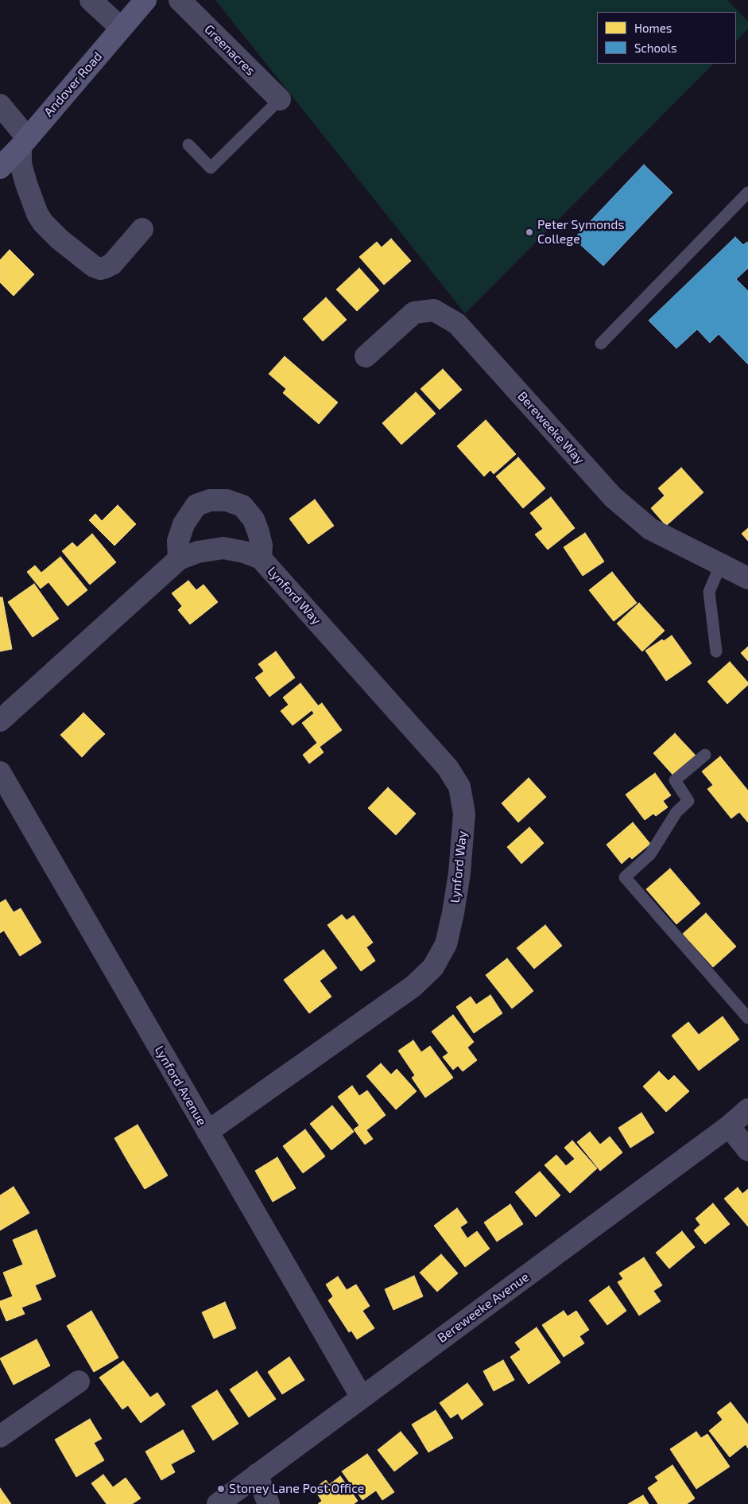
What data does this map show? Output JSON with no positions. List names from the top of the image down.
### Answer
{
  "streets": {
    "main road": ["Andover Road"],
    "street": [
      "Greenacres",
      "Bereweeke Way",
      "Lynford Way",
      "Lynford Avenue",
      "Bereweeke Avenue"
    ]
  },
  "crossings": [
    ["Lynford Way", "Lynford Avenue"],
    ["Lynford Avenue", "Bereweeke Avenue"]
  ],
  "places": ["Peter Symonds College", "Stoney Lane Post Office"],
  "legend": ["Homes", "Schools"]
}
